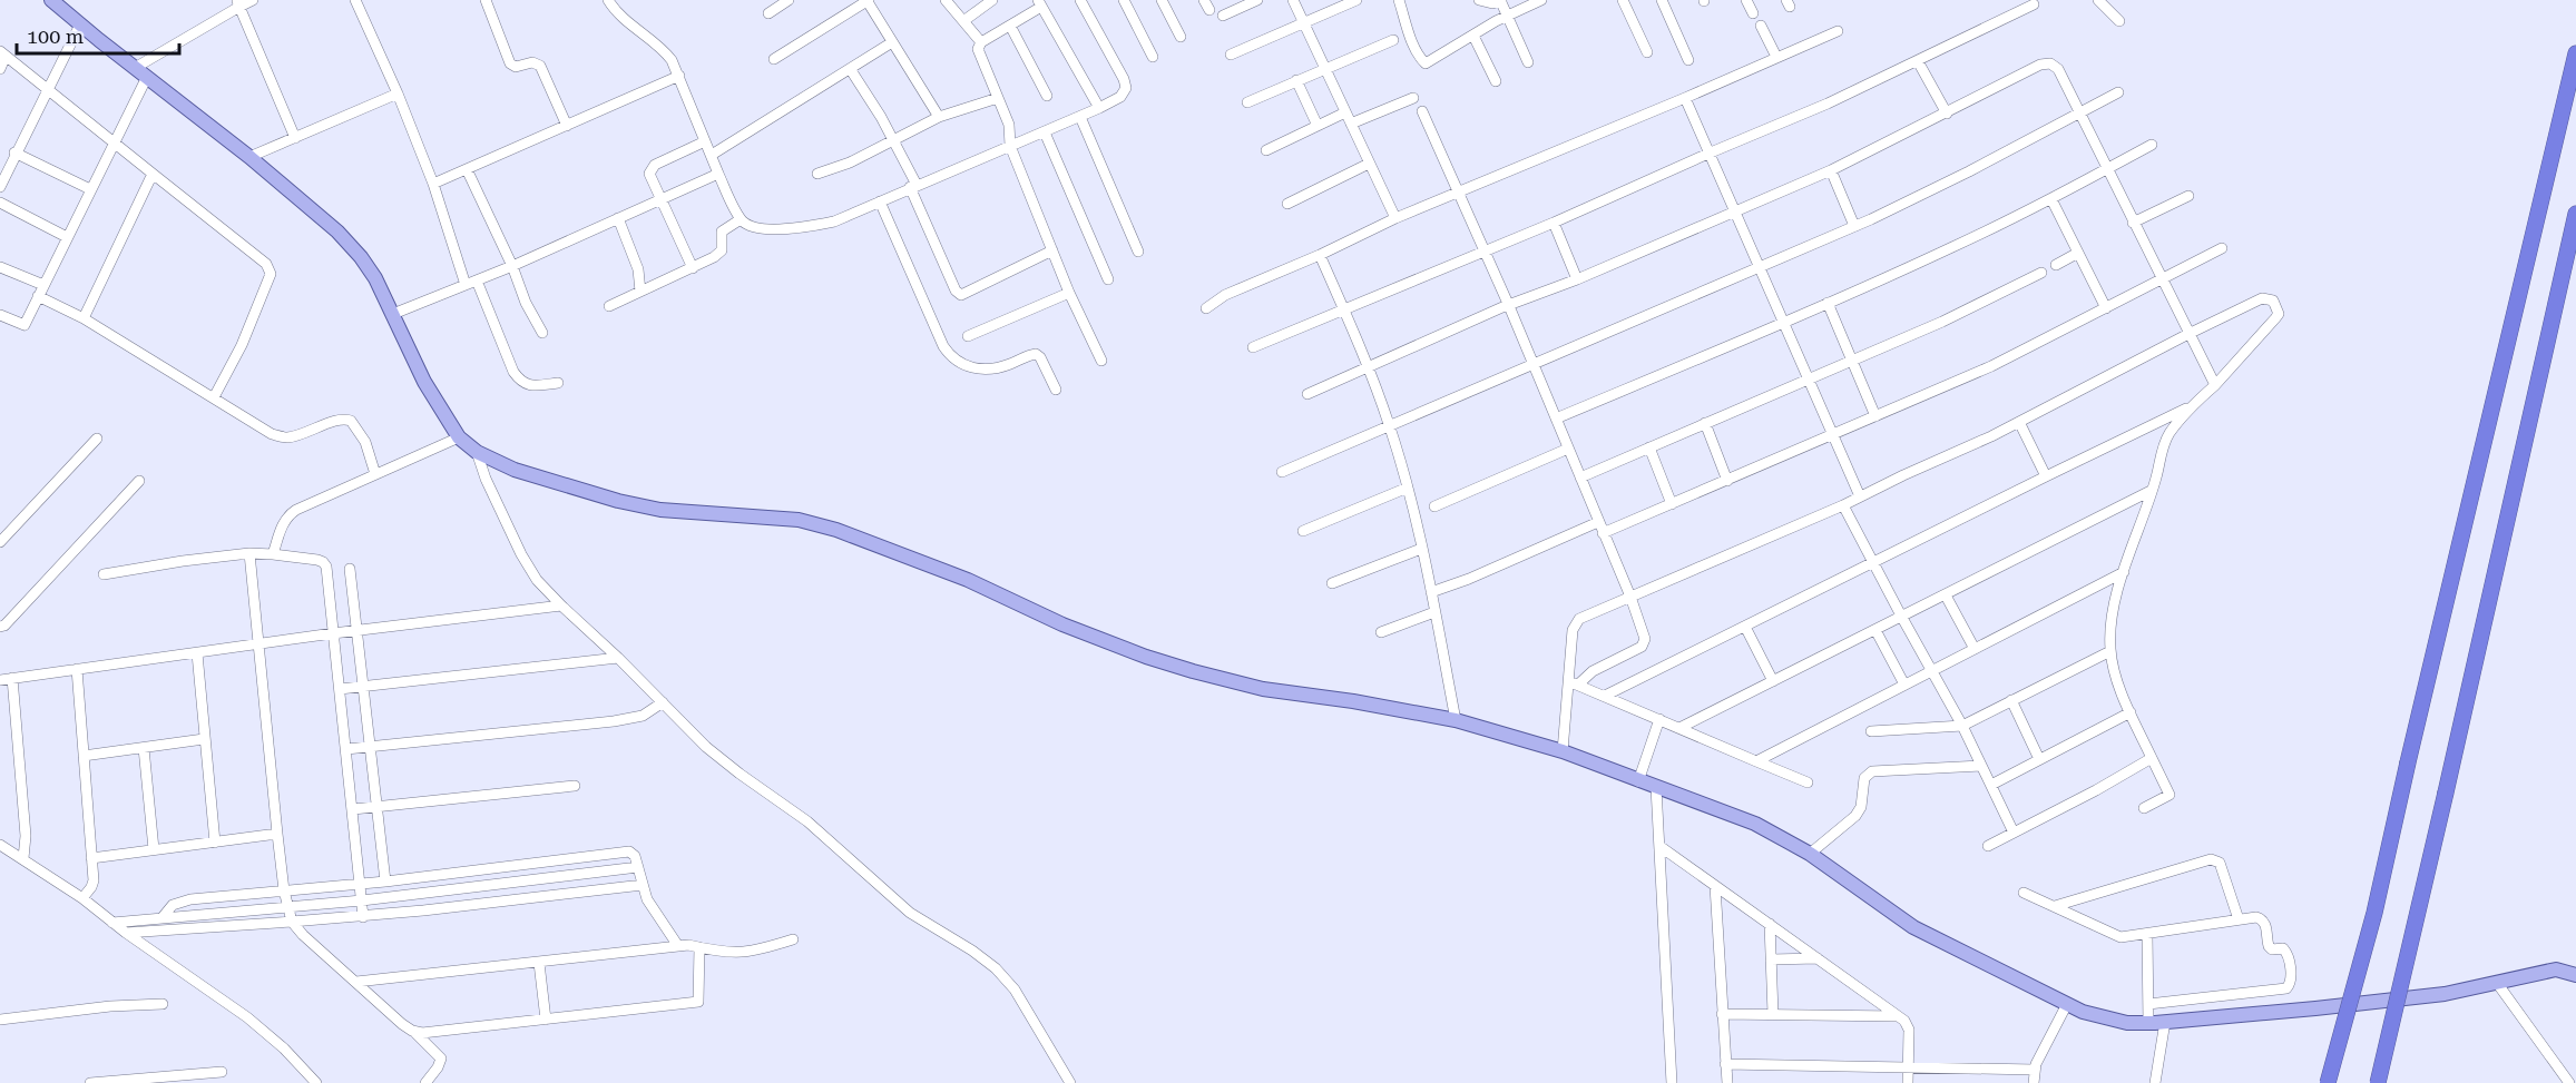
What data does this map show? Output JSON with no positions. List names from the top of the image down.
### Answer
{
  "scale_bar": "100 m"
}
